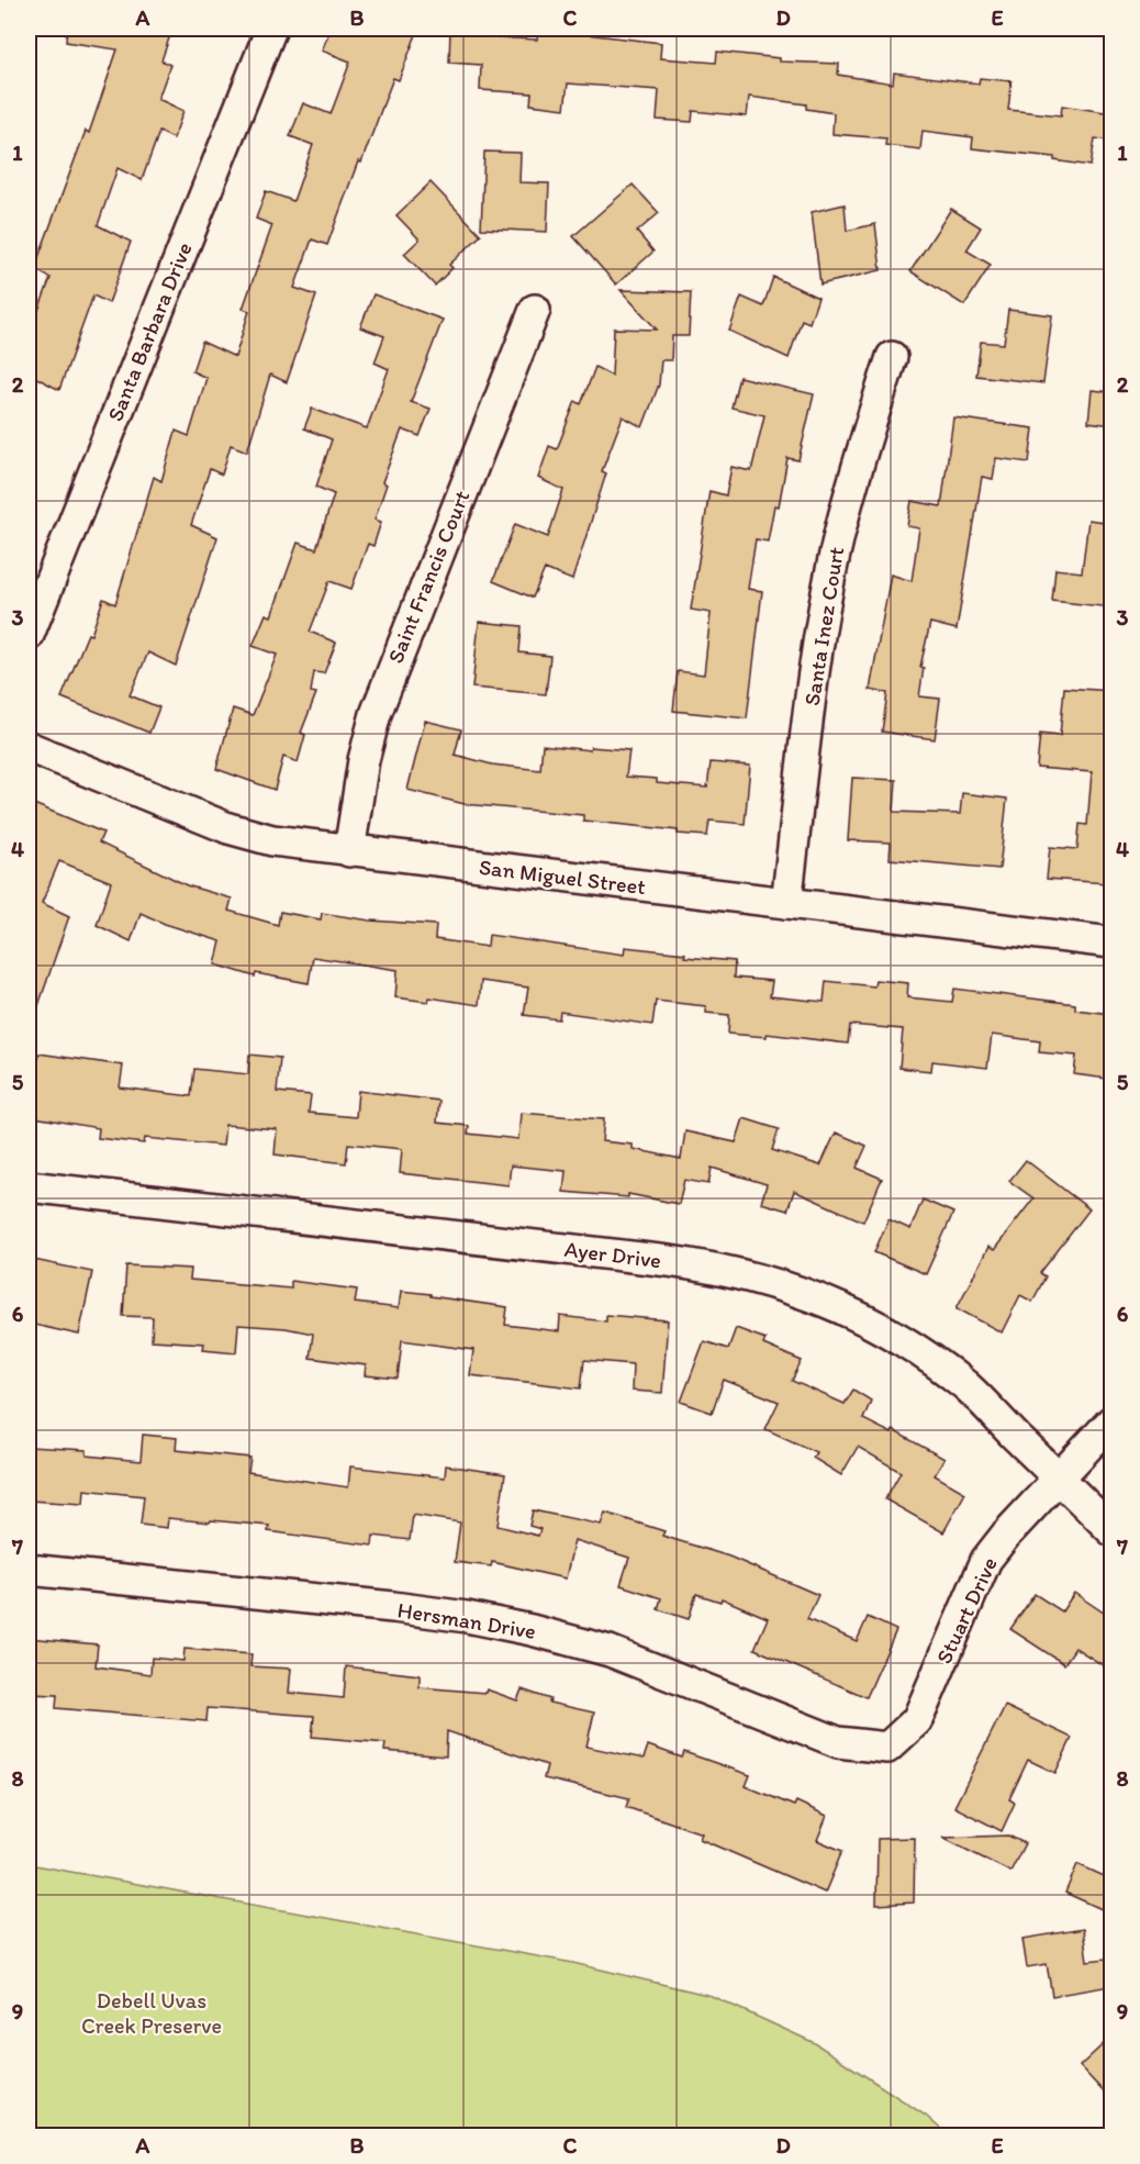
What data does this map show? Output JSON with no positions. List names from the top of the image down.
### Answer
{
  "streets": {
    "street": [
      "Santa Barbara Drive",
      "Saint Francis Court",
      "Santa Inez Court",
      "San Miguel Street",
      "Ayer Drive",
      "Stuart Drive",
      "Hersman Drive"
    ]
  },
  "crossings": [
    ["Saint Francis Court", "San Miguel Street"],
    ["Santa Inez Court", "San Miguel Street"],
    ["Ayer Drive", "Stuart Drive"],
    ["Stuart Drive", "Hersman Drive"]
  ],
  "parks": ["Debell Uvas Creek Preserve"],
  "grid": {
    "columns": [
      "A",
      "B",
      "C",
      "D",
      "E"
    ],
    "rows": [
      "1",
      "2",
      "3",
      "4",
      "5",
      "6",
      "7",
      "8",
      "9"
    ]
  }
}
